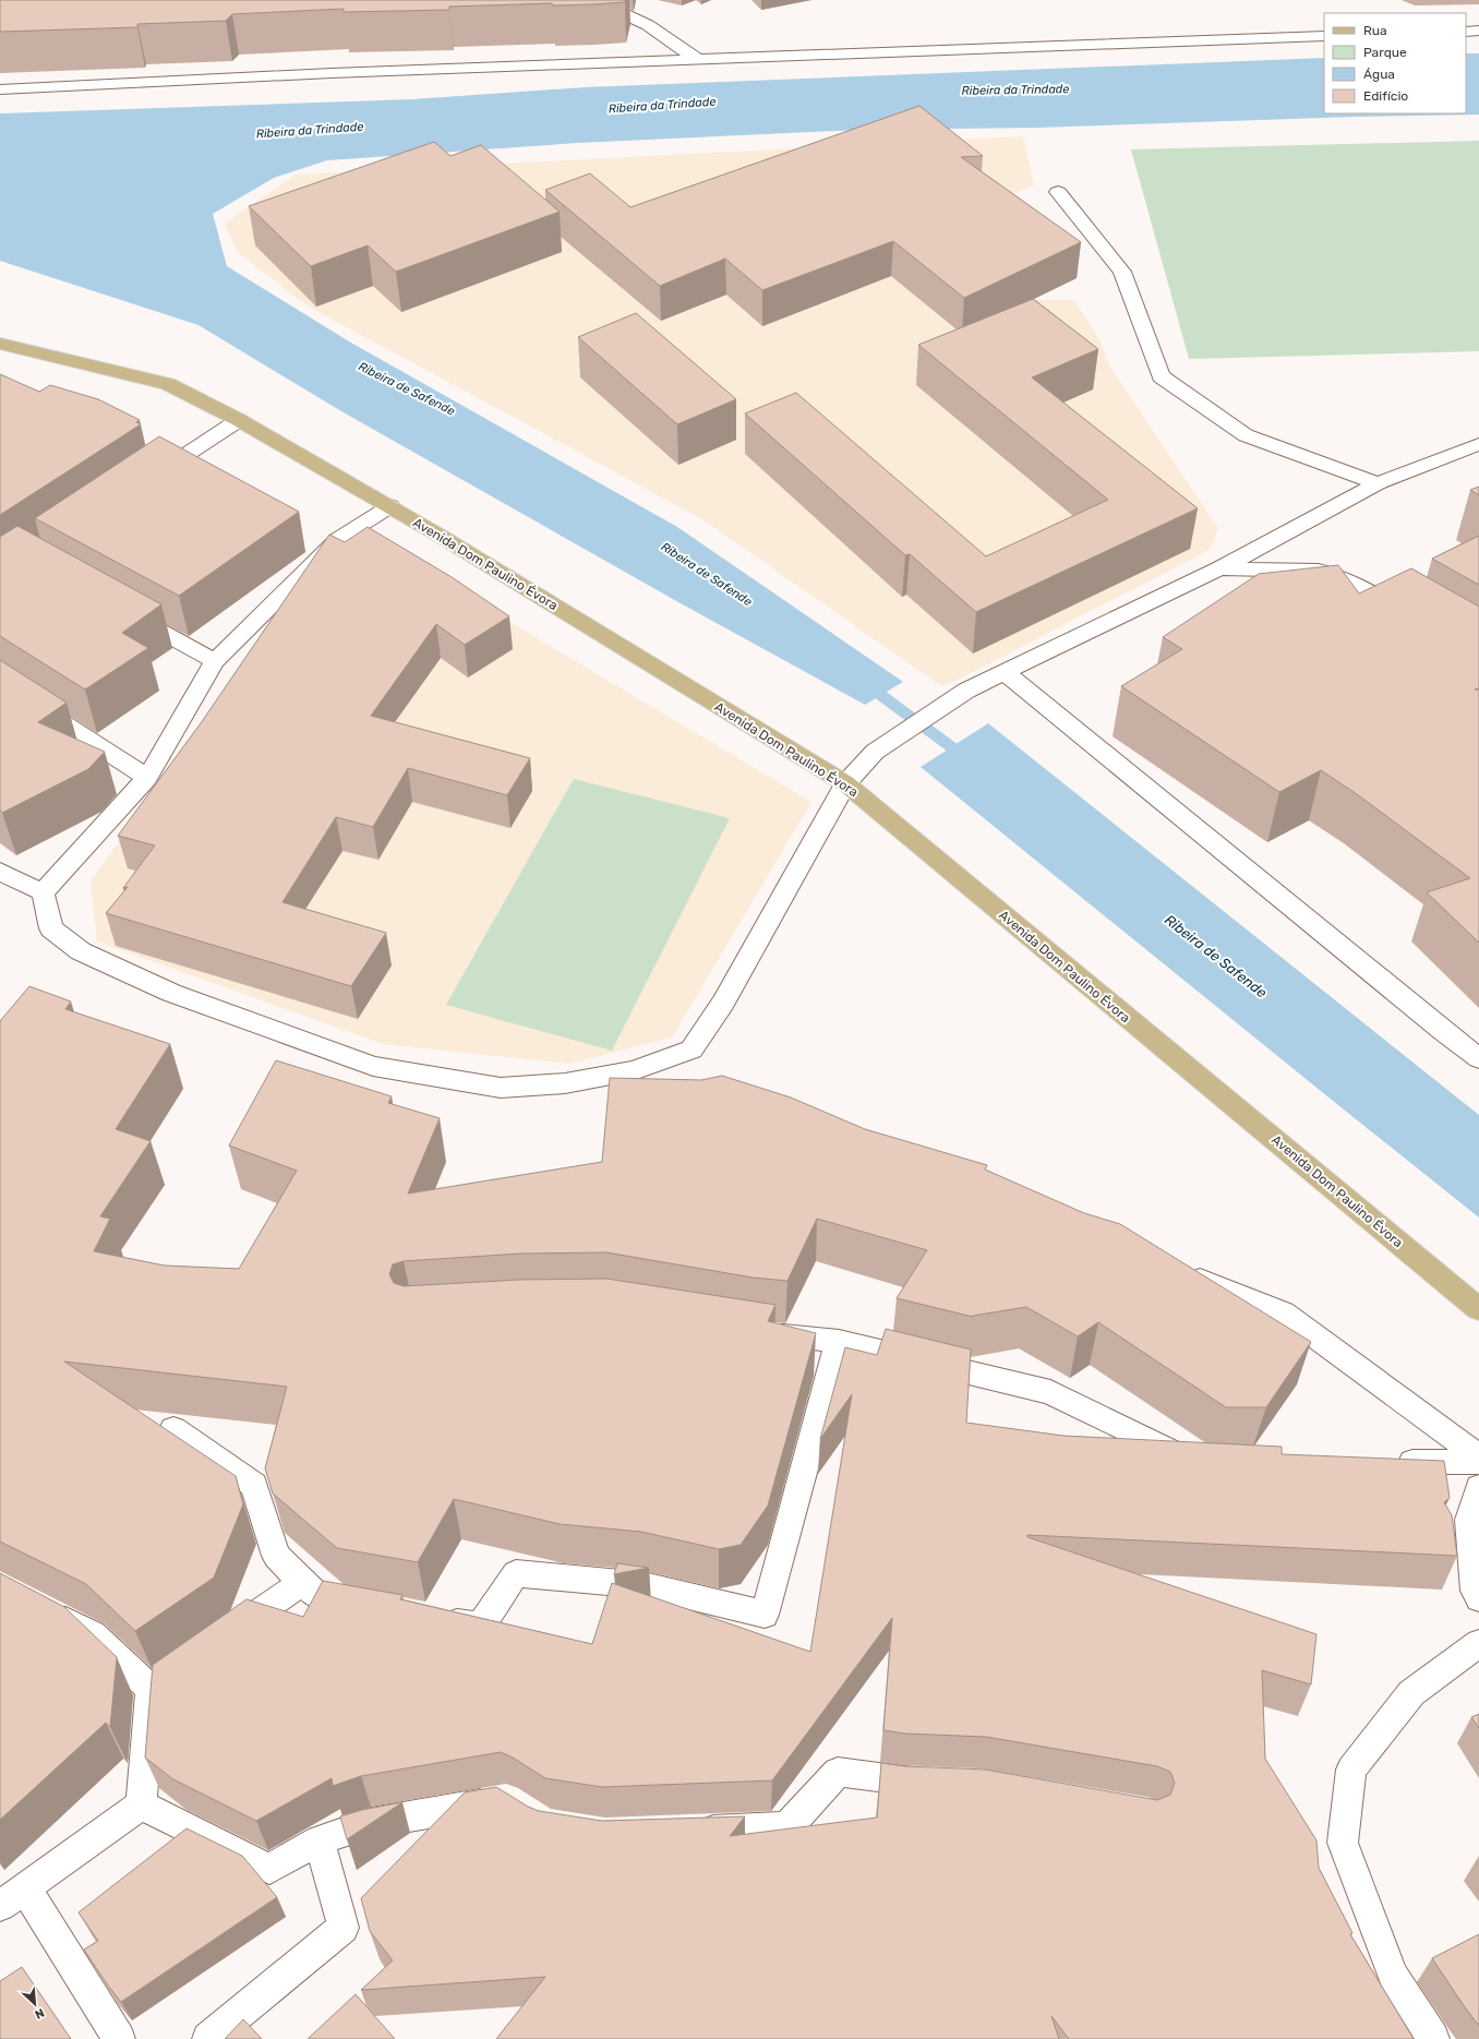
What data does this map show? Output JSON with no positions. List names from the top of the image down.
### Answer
{
  "streets": {
    "main road": ["Avenida Dom Paulino Évora"]
  },
  "water": ["Ribeira da Trindade", "Ribeira de Safende"],
  "legend": [
    "Rua",
    "Parque",
    "Água",
    "Edifício"
  ],
  "north": "bottom right"
}
